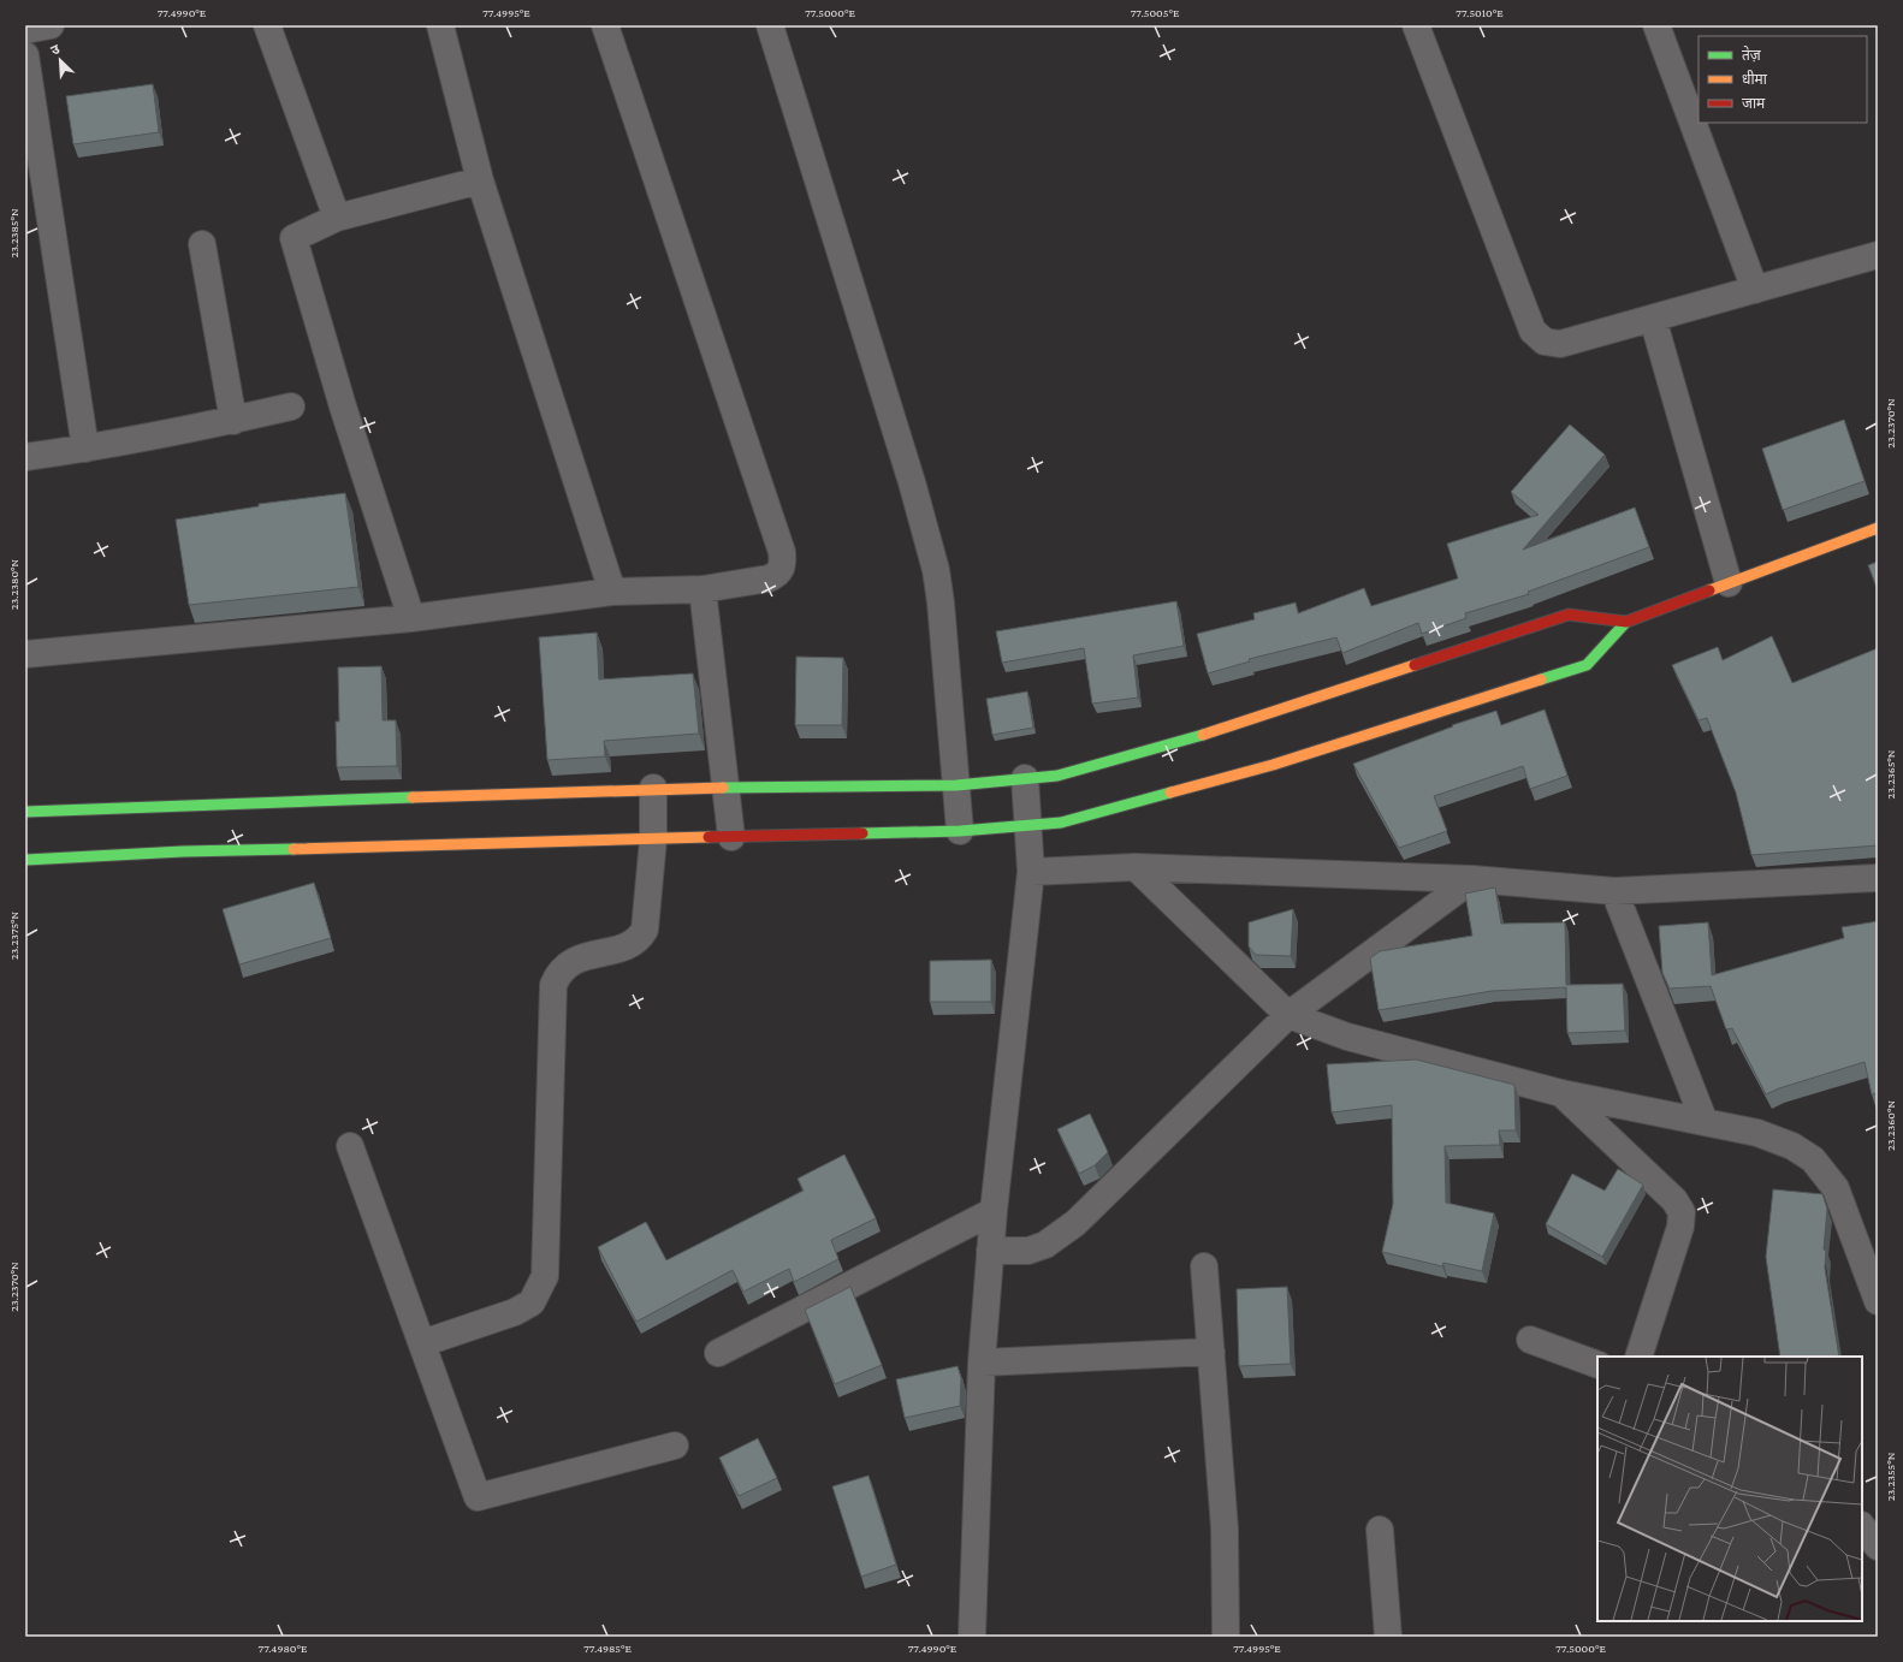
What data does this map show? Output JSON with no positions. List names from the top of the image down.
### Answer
{
  "legend": ["तेज़", "धीमा", "जाम"],
  "north": "top left",
  "coordinates": [
    "77.4990°E",
    "77.4995°E",
    "77.5000°E",
    "77.5005°E",
    "77.5010°E",
    "23.2385°N",
    "23.2370°N",
    "23.2380°N",
    "23.2365°N",
    "23.2375°N",
    "23.2360°N",
    "23.2355°N",
    "77.4980°E",
    "77.4985°E"
  ]
}
